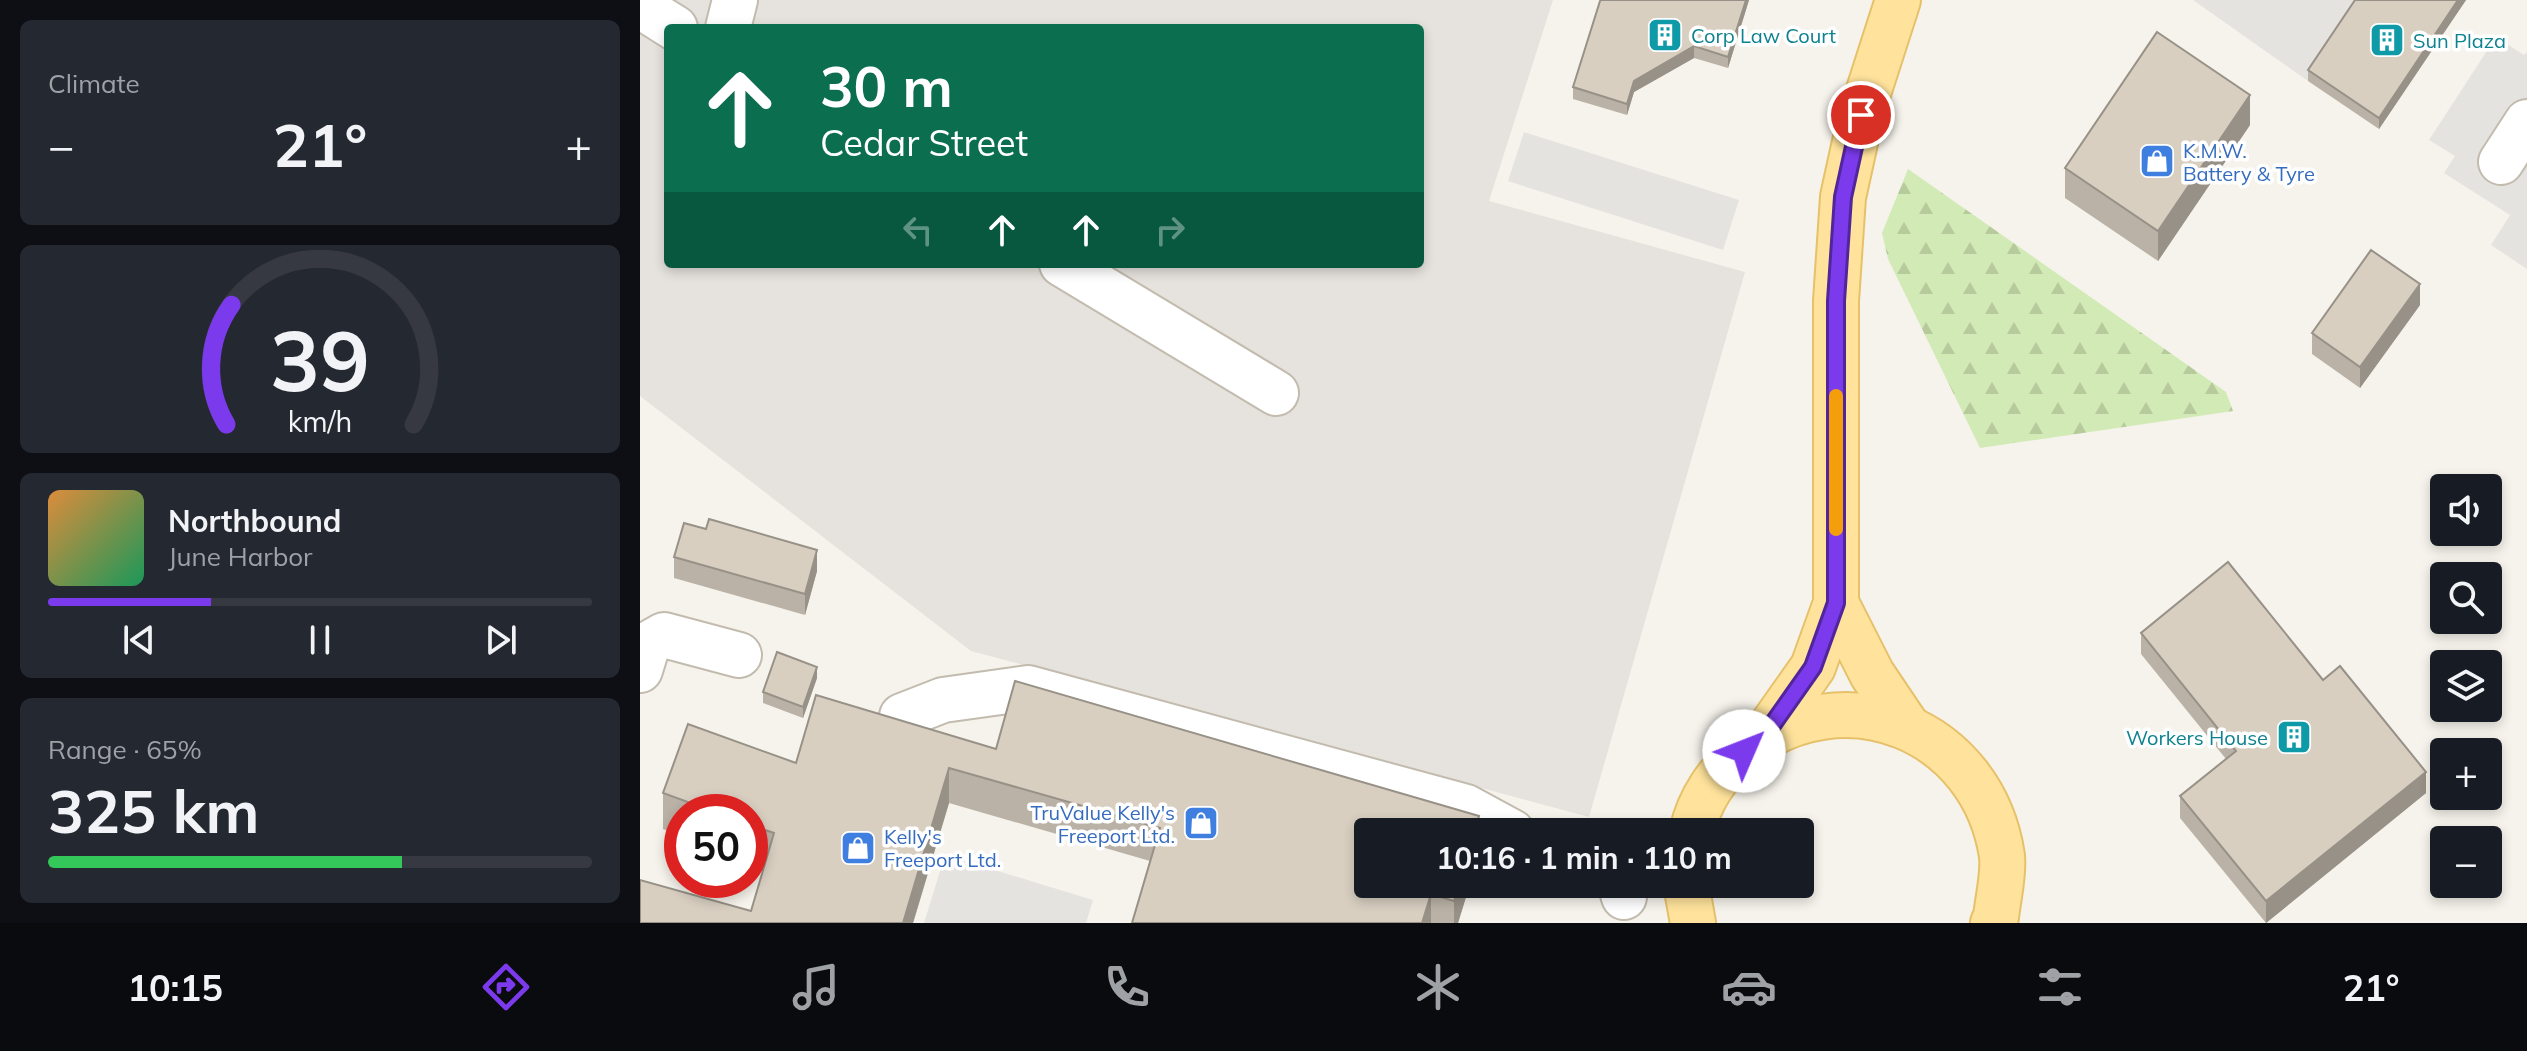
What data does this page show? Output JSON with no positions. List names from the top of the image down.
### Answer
{
  "places": {
    "building": ["Corp Law Court", "Sun Plaza", "Workers House"],
    "shop": ["K.M.W. Battery & Tyre", "TruValue Kelly's Freeport Ltd.", "Kelly's Freeport Ltd."]
  },
  "page": {
    "tile": [
      "Climate",
      ["Range · 65%", "325 km"]
    ],
    "turn": ["30 m", "Cedar Street"],
    "heat": ["−", "21°", "+"],
    "map_buttons": ["+", "−"],
    "song": ["Northbound", "June Harbor"],
    "limit": "50",
    "trip": "10:16 · 1 min · 110 m",
    "tabs": ["10:15", "21°"],
    "gauge": ["39", "km/h"]
  }
}
